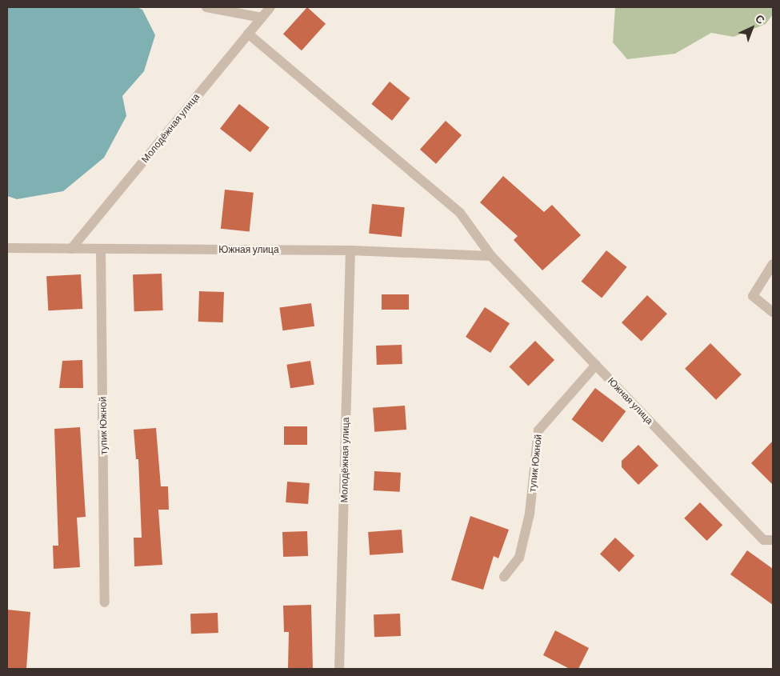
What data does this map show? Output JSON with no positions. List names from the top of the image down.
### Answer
{
  "streets": {
    "street": ["Молодёжная улица", "Южная улица", "тупик Южной"]
  },
  "crossings": [
    ["Молодёжная улица", "Южная улица"],
    ["Южная улица", "тупик Южной"]
  ],
  "north": "top right"
}
